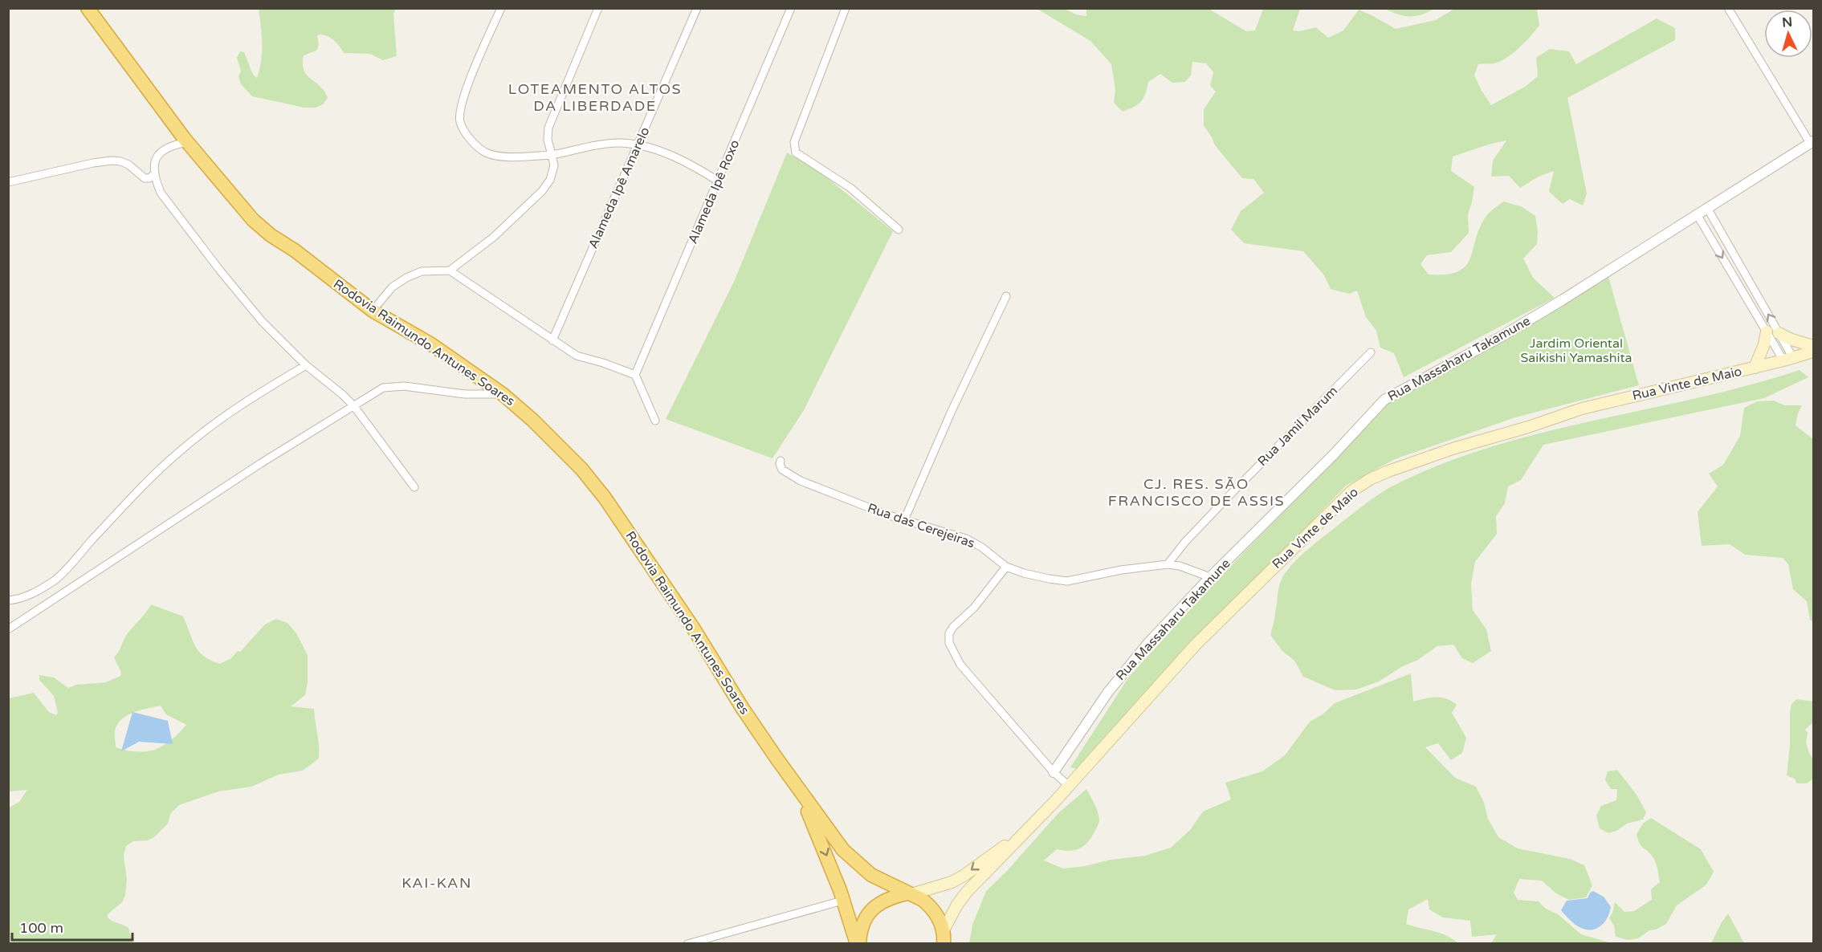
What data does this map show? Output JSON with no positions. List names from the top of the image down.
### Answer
{
  "streets": {
    "highway": ["Rodovia Raimundo Antunes Soares"],
    "main road": ["Rua Vinte de Maio"],
    "street": [
      "Alameda Ipê Amarelo",
      "Alameda Ipê Roxo",
      "Rua Massaharu Takamune",
      "Rua Jamil Marum",
      "Rua das Cerejeiras"
    ]
  },
  "crossings": [
    ["Rua Massaharu Takamune", "Rua das Cerejeiras"],
    ["Rua Jamil Marum", "Rua das Cerejeiras"]
  ],
  "districts": ["LOTEAMENTO ALTOS DA LIBERDADE", "CJ. RES. SÃO FRANCISCO DE ASSIS", "KAI-KAN"],
  "parks": ["Jardim Oriental Saikishi Yamashita"],
  "scale_bar": "100 m",
  "north": "top"
}
